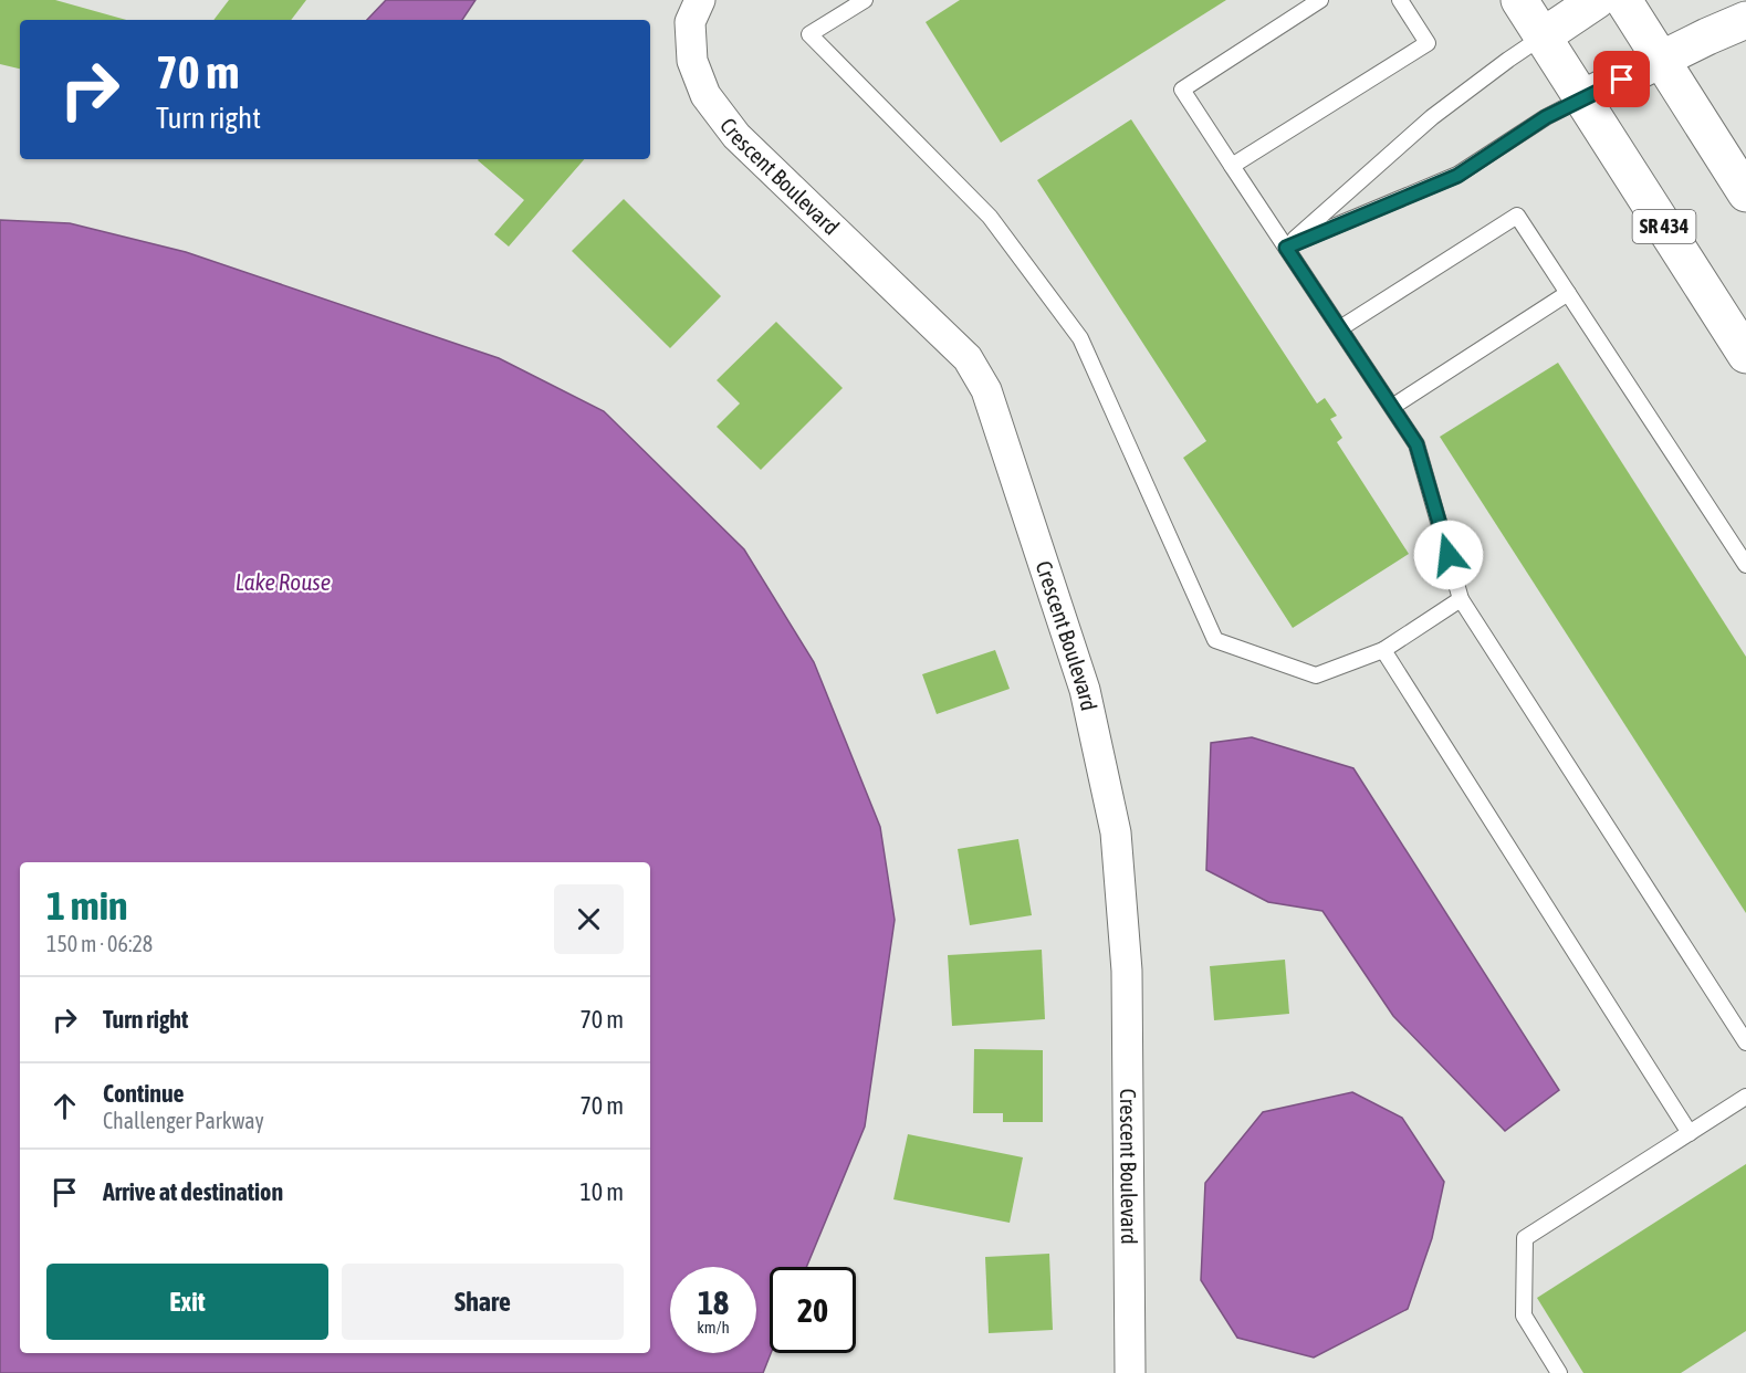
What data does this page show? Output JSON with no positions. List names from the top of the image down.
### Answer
{
  "streets": {
    "main road": ["SR 434"],
    "street": ["Crescent Boulevard"]
  },
  "water": ["Lake Rouse"],
  "page": {
    "turn": ["70 m", "Turn right"],
    "heading": ["1 min", "150 m · 06:28"],
    "list": [
      {
        "name": "Turn right",
        "value": "70 m"
      },
      {
        "name": "Continue",
        "note": "Challenger Parkway",
        "value": "70 m"
      },
      {
        "name": "Arrive at destination",
        "value": "10 m"
      }
    ],
    "buttons": ["Exit", "Share"],
    "speed": "18 km/h",
    "limit": "20"
  }
}
